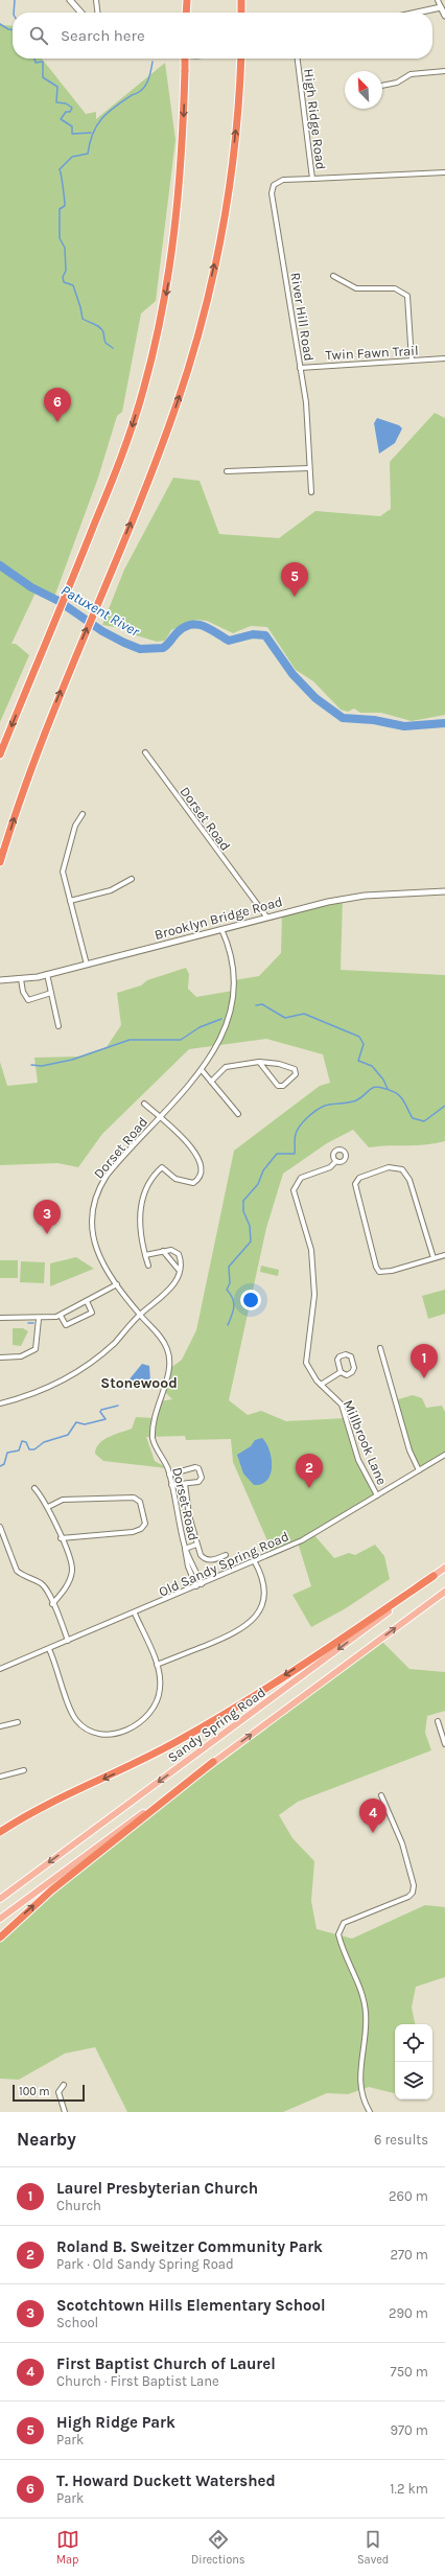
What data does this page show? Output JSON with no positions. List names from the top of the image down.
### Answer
{
  "streets": {
    "main road": ["Sandy Spring Road"],
    "street": [
      "High Ridge Road",
      "River Hill Road",
      "Twin Fawn Trail",
      "Dorset Road",
      "Brooklyn Bridge Road",
      "Millbrook Lane",
      "Old Sandy Spring Road"
    ]
  },
  "crossings": [
    ["High Ridge Road", "River Hill Road"],
    ["River Hill Road", "Twin Fawn Trail"],
    ["Dorset Road", "Brooklyn Bridge Road"],
    ["Dorset Road", "Old Sandy Spring Road"],
    ["Millbrook Lane", "Old Sandy Spring Road"]
  ],
  "districts": ["Stonewood"],
  "water": ["Patuxent River"],
  "scale_bar": "100 m",
  "north": "top left",
  "page": {
    "search": "Search here",
    "pins": [
      "6",
      "5",
      "3",
      "1",
      "2",
      "4"
    ],
    "scale": "100 m",
    "heading": ["Nearby", "6 results"],
    "list": [
      {
        "mark": "1",
        "name": "Laurel Presbyterian Church",
        "note": "Church",
        "value": "260 m"
      },
      {
        "mark": "2",
        "name": "Roland B. Sweitzer Community Park",
        "note": "Park · Old Sandy Spring Road",
        "value": "270 m"
      },
      {
        "mark": "3",
        "name": "Scotchtown Hills Elementary School",
        "note": "School",
        "value": "290 m"
      },
      {
        "mark": "4",
        "name": "First Baptist Church of Laurel",
        "note": "Church · First Baptist Lane",
        "value": "750 m"
      },
      {
        "mark": "5",
        "name": "High Ridge Park",
        "note": "Park",
        "value": "970 m"
      },
      {
        "mark": "6",
        "name": "T. Howard Duckett Watershed",
        "note": "Park",
        "value": "1.2 km"
      }
    ],
    "nav": ["Map", "Directions", "Saved"]
  }
}
